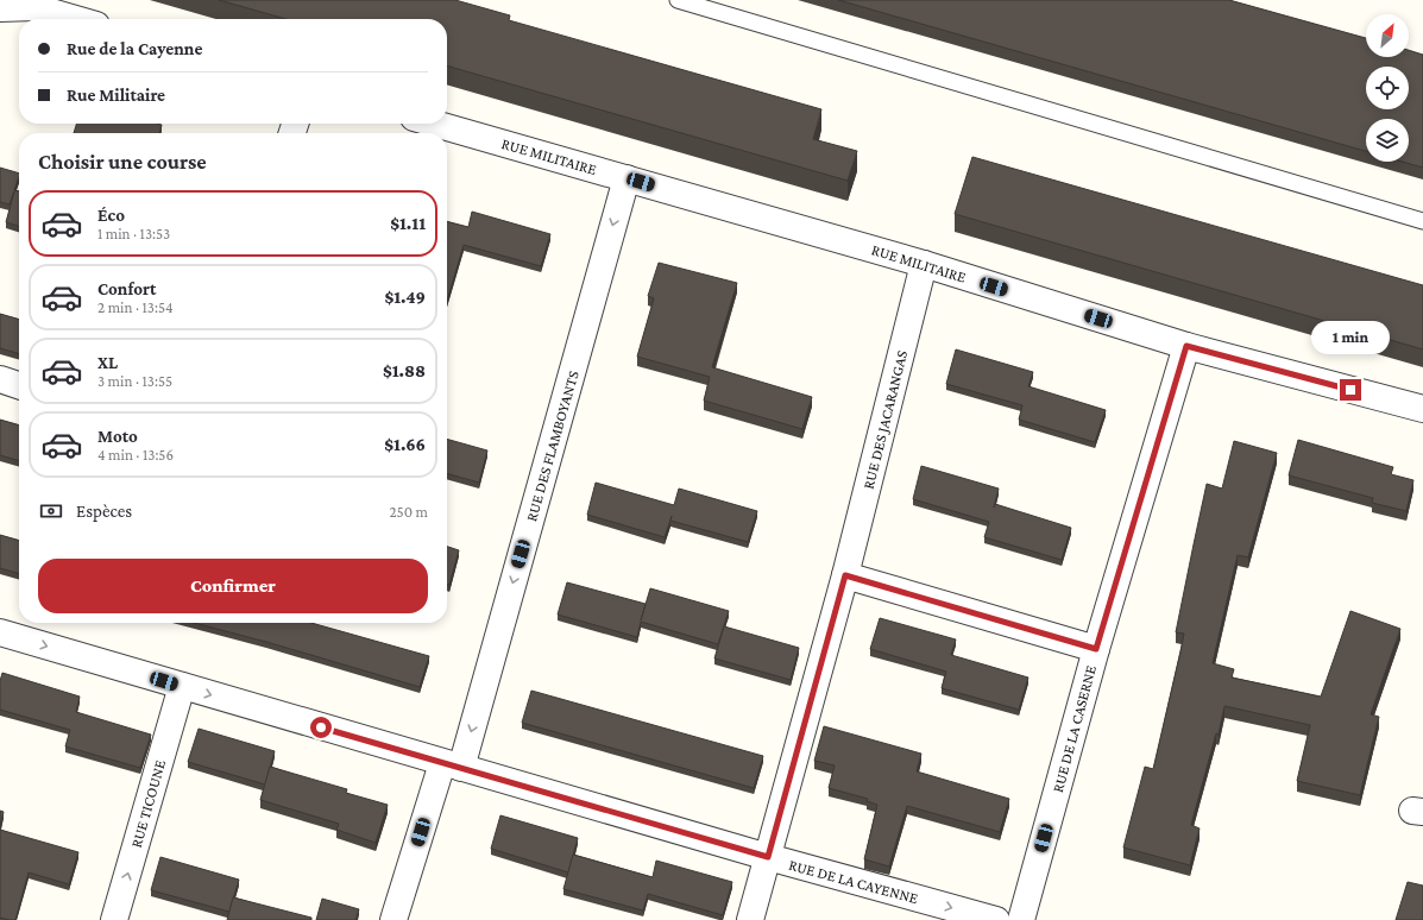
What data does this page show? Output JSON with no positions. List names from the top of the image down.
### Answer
{
  "streets": {
    "street": [
      "RUE MILITAIRE",
      "RUE DES JACARANGAS",
      "RUE DES FLAMBOYANTS",
      "RUE DE LA CASERNE",
      "RUE TICOUNE",
      "RUE DE LA CAYENNE"
    ]
  },
  "crossings": [
    ["RUE MILITAIRE", "RUE DES JACARANGAS"],
    ["RUE MILITAIRE", "RUE DES FLAMBOYANTS"],
    ["RUE MILITAIRE", "RUE DE LA CASERNE"],
    ["RUE DES JACARANGAS", "RUE DE LA CAYENNE"],
    ["RUE DES FLAMBOYANTS", "RUE DE LA CAYENNE"],
    ["RUE TICOUNE", "RUE DE LA CAYENNE"]
  ],
  "one_way": ["RUE DES FLAMBOYANTS", "RUE TICOUNE", "RUE DE LA CAYENNE"],
  "north": "top right",
  "page": {
    "banner": ["Rue de la Cayenne", "Rue Militaire"],
    "heading": "Choisir une course",
    "list": [
      {
        "name": "Éco",
        "note": "1 min · 13:53",
        "value": "$1.11"
      },
      {
        "name": "Confort",
        "note": "2 min · 13:54",
        "value": "$1.49"
      },
      {
        "name": "XL",
        "note": "3 min · 13:55",
        "value": "$1.88"
      },
      {
        "name": "Moto",
        "note": "4 min · 13:56",
        "value": "$1.66"
      }
    ],
    "bubble": "1 min",
    "pay": ["Espèces", "250 m"],
    "buttons": "Confirmer"
  }
}
